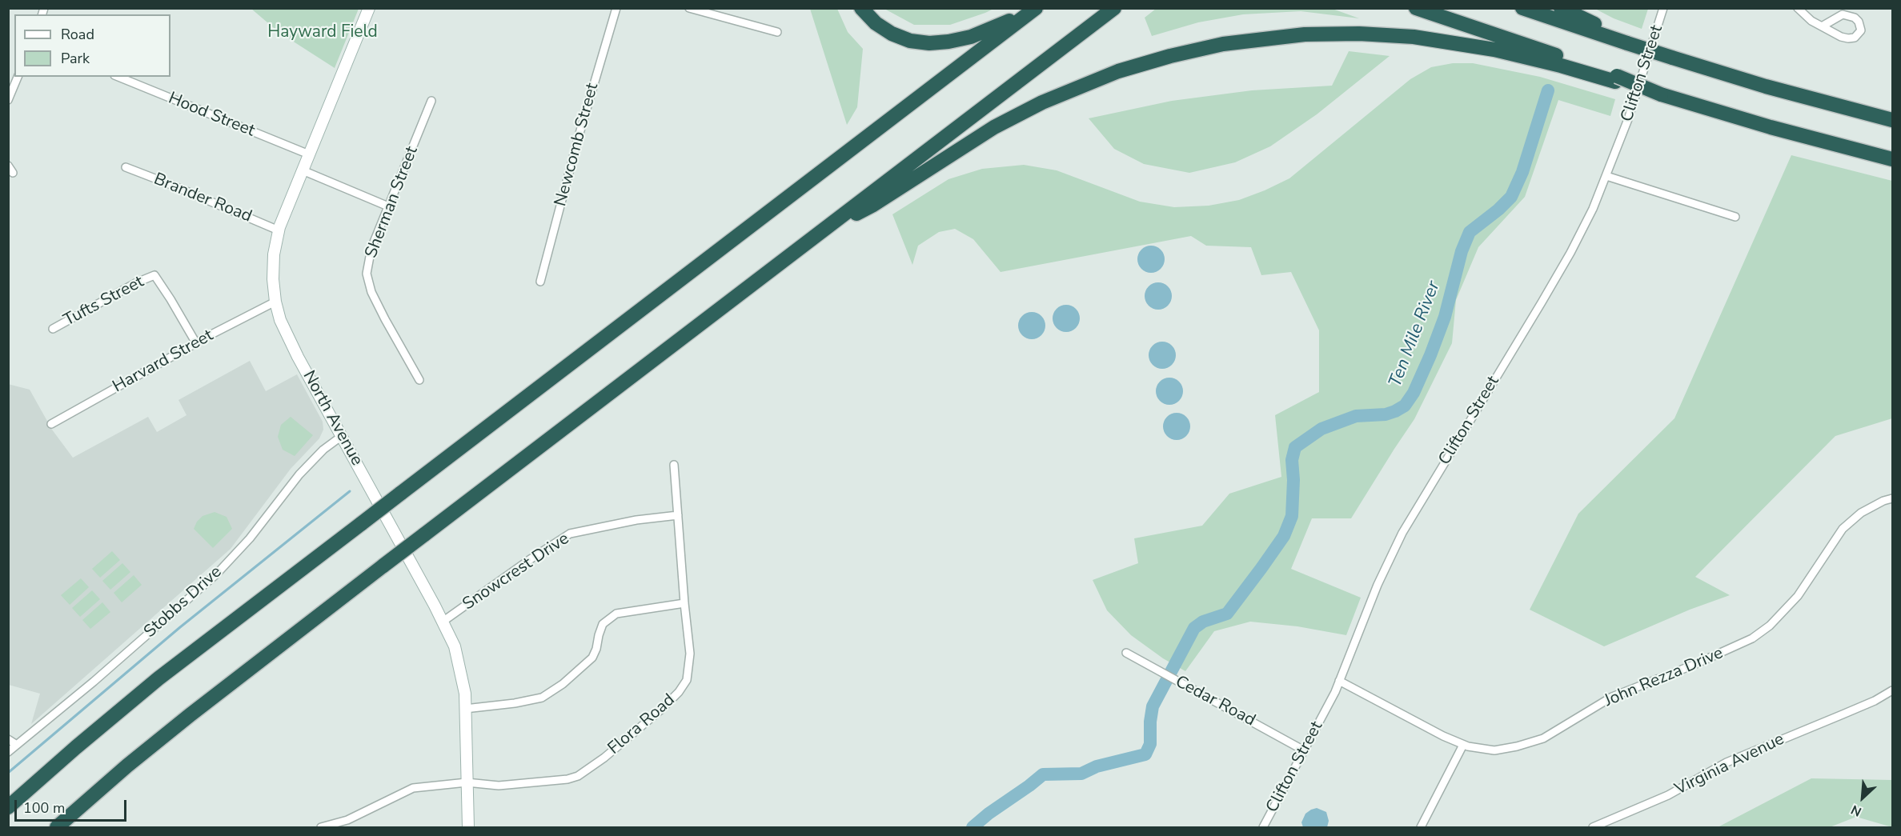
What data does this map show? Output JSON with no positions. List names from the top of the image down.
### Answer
{
  "streets": {
    "main road": ["North Avenue"],
    "street": [
      "Clifton Street",
      "Hood Street",
      "Newcomb Street",
      "Brander Road",
      "Sherman Street",
      "Tufts Street",
      "Harvard Street",
      "Snowcrest Drive",
      "Stobbs Drive",
      "John Rezza Drive",
      "Cedar Road",
      "Flora Road",
      "Virginia Avenue"
    ]
  },
  "crossings": [
    ["Clifton Street", "John Rezza Drive"],
    ["Clifton Street", "Cedar Road"],
    ["Hood Street", "North Avenue"],
    ["Brander Road", "North Avenue"],
    ["Tufts Street", "Harvard Street"],
    ["Harvard Street", "North Avenue"],
    ["North Avenue", "Snowcrest Drive"],
    ["North Avenue", "Stobbs Drive"],
    ["North Avenue", "Flora Road"],
    ["Snowcrest Drive", "Flora Road"]
  ],
  "water": ["Ten Mile River"],
  "parks": ["Hayward Field"],
  "legend": ["Road", "Park"],
  "scale_bar": "100 m",
  "north": "bottom left"
}
